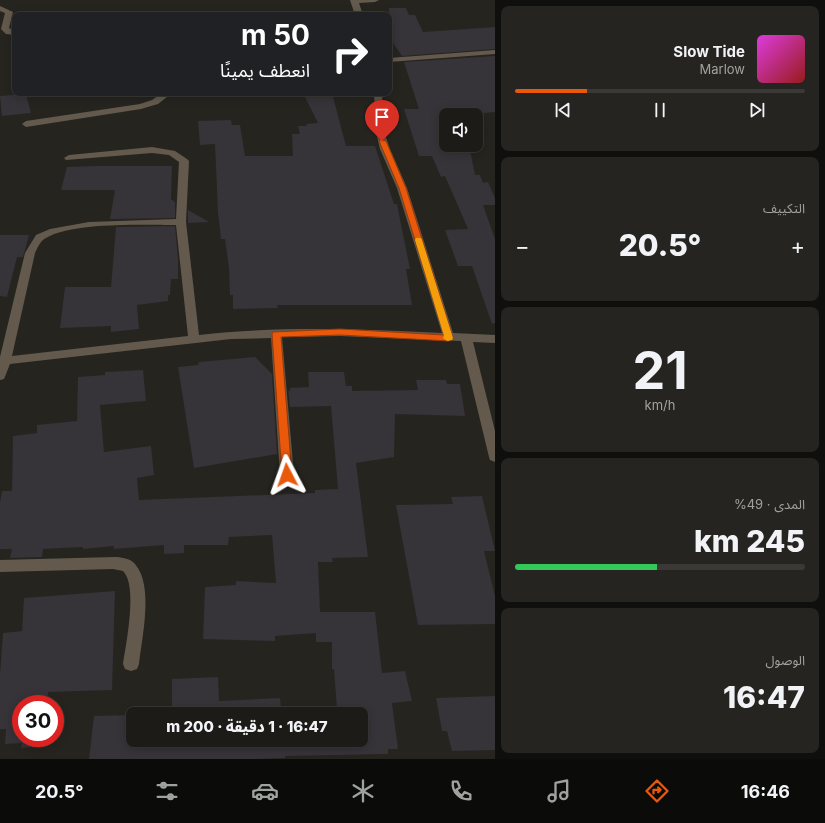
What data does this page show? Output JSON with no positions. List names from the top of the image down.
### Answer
{
  "page": {
    "turn": ["50 m", "انعطف يمينًا"],
    "song": ["Slow Tide", "Marlow"],
    "tile": [
      "التكييف",
      ["21", "km/h"],
      ["المدى · 49%", "245 km"],
      ["الوصول", "16:47"]
    ],
    "heat": ["−", "20.5°", "+"],
    "limit": "30",
    "trip": "16:47 · 1 دقيقة · 200 m",
    "tabs": ["16:46", "20.5°"]
  }
}
